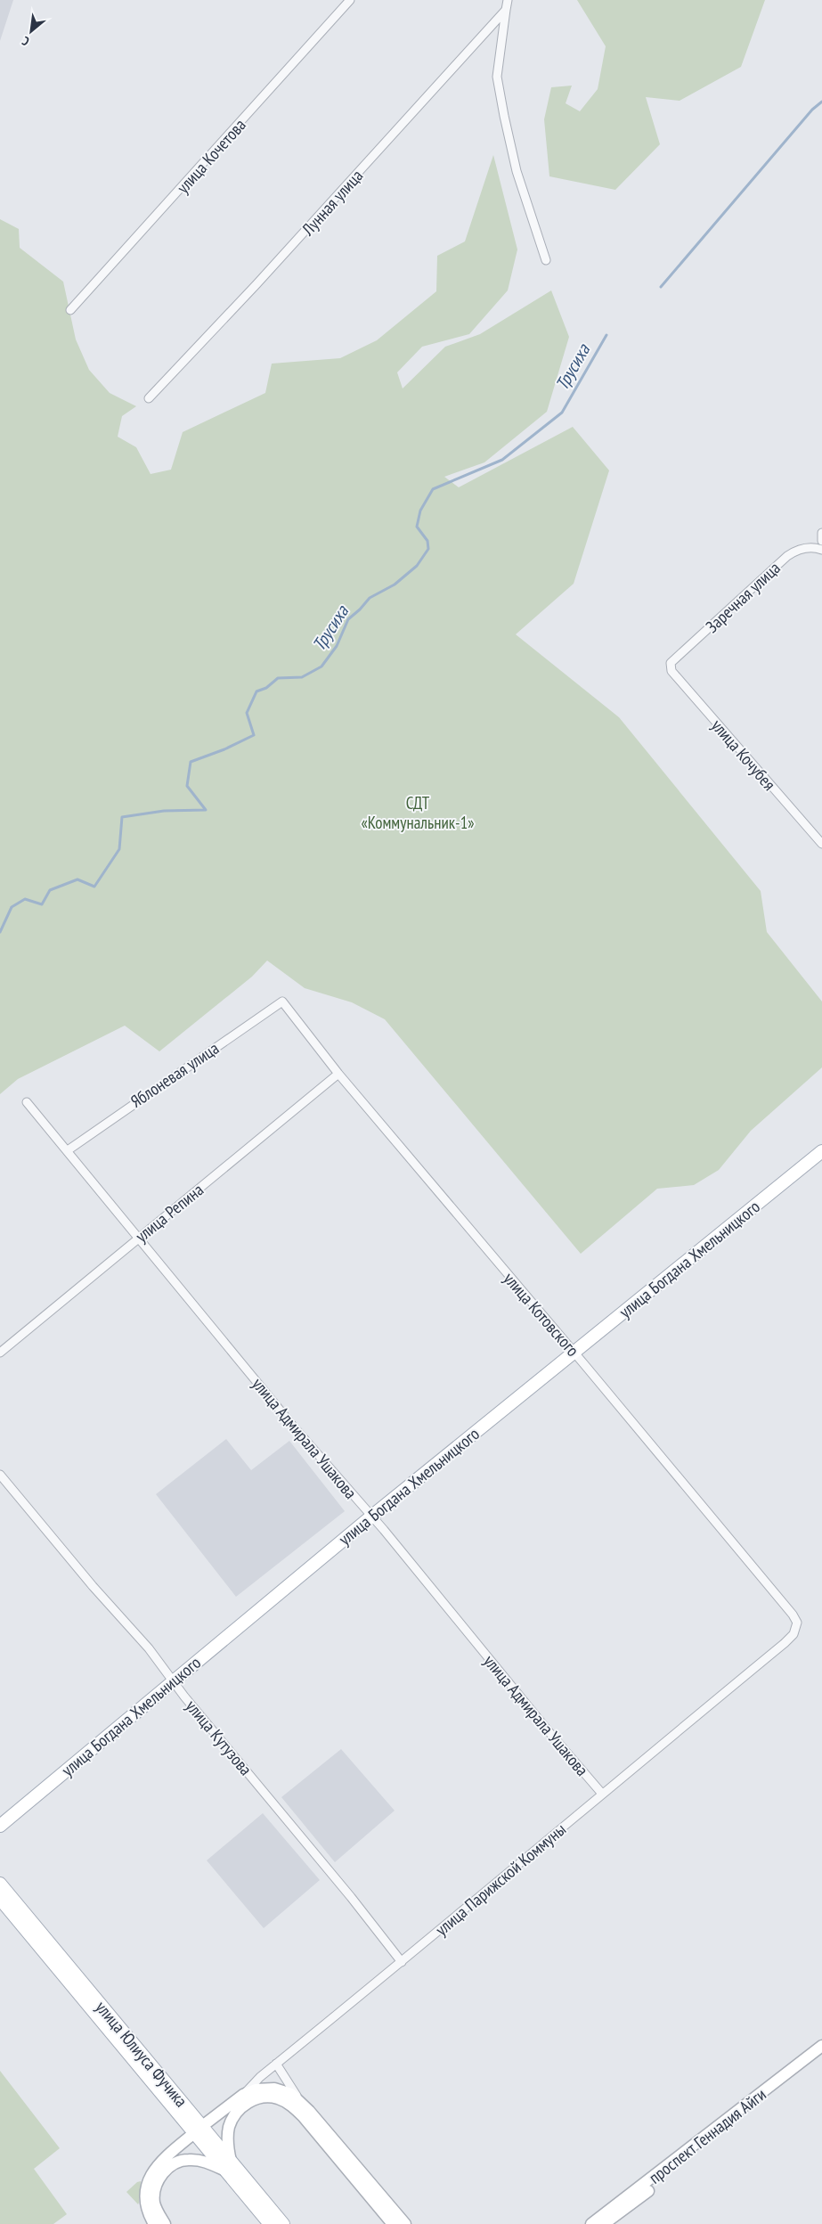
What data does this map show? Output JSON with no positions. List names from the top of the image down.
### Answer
{
  "streets": {
    "main road": [
      "улица Богдана Хмельницкого",
      "улица Парижской Коммуны",
      "улица Юлиуса Фучика",
      "проспект Геннадия Айги"
    ],
    "street": [
      "улица Кочетова",
      "Лунная улица",
      "Заречная улица",
      "улица Кочубея",
      "Яблоневая улица",
      "улица Репина",
      "улица Котовского",
      "улица Адмирала Ушакова",
      "улица Кутузова"
    ]
  },
  "crossings": [
    ["Заречная улица", "улица Кочубея"],
    ["Яблоневая улица", "улица Котовского"],
    ["Яблоневая улица", "улица Адмирала Ушакова"],
    ["улица Репина", "улица Котовского"],
    ["улица Репина", "улица Адмирала Ушакова"],
    ["улица Богдана Хмельницкого", "улица Котовского"],
    ["улица Богдана Хмельницкого", "улица Адмирала Ушакова"],
    ["улица Богдана Хмельницкого", "улица Кутузова"],
    ["улица Котовского", "улица Парижской Коммуны"],
    ["улица Адмирала Ушакова", "улица Парижской Коммуны"],
    ["улица Кутузова", "улица Парижской Коммуны"],
    ["улица Парижской Коммуны", "улица Юлиуса Фучика"]
  ],
  "water": ["Трусиха"],
  "parks": ["СДТ «Коммунальник-1»"],
  "north": "bottom left"
}
